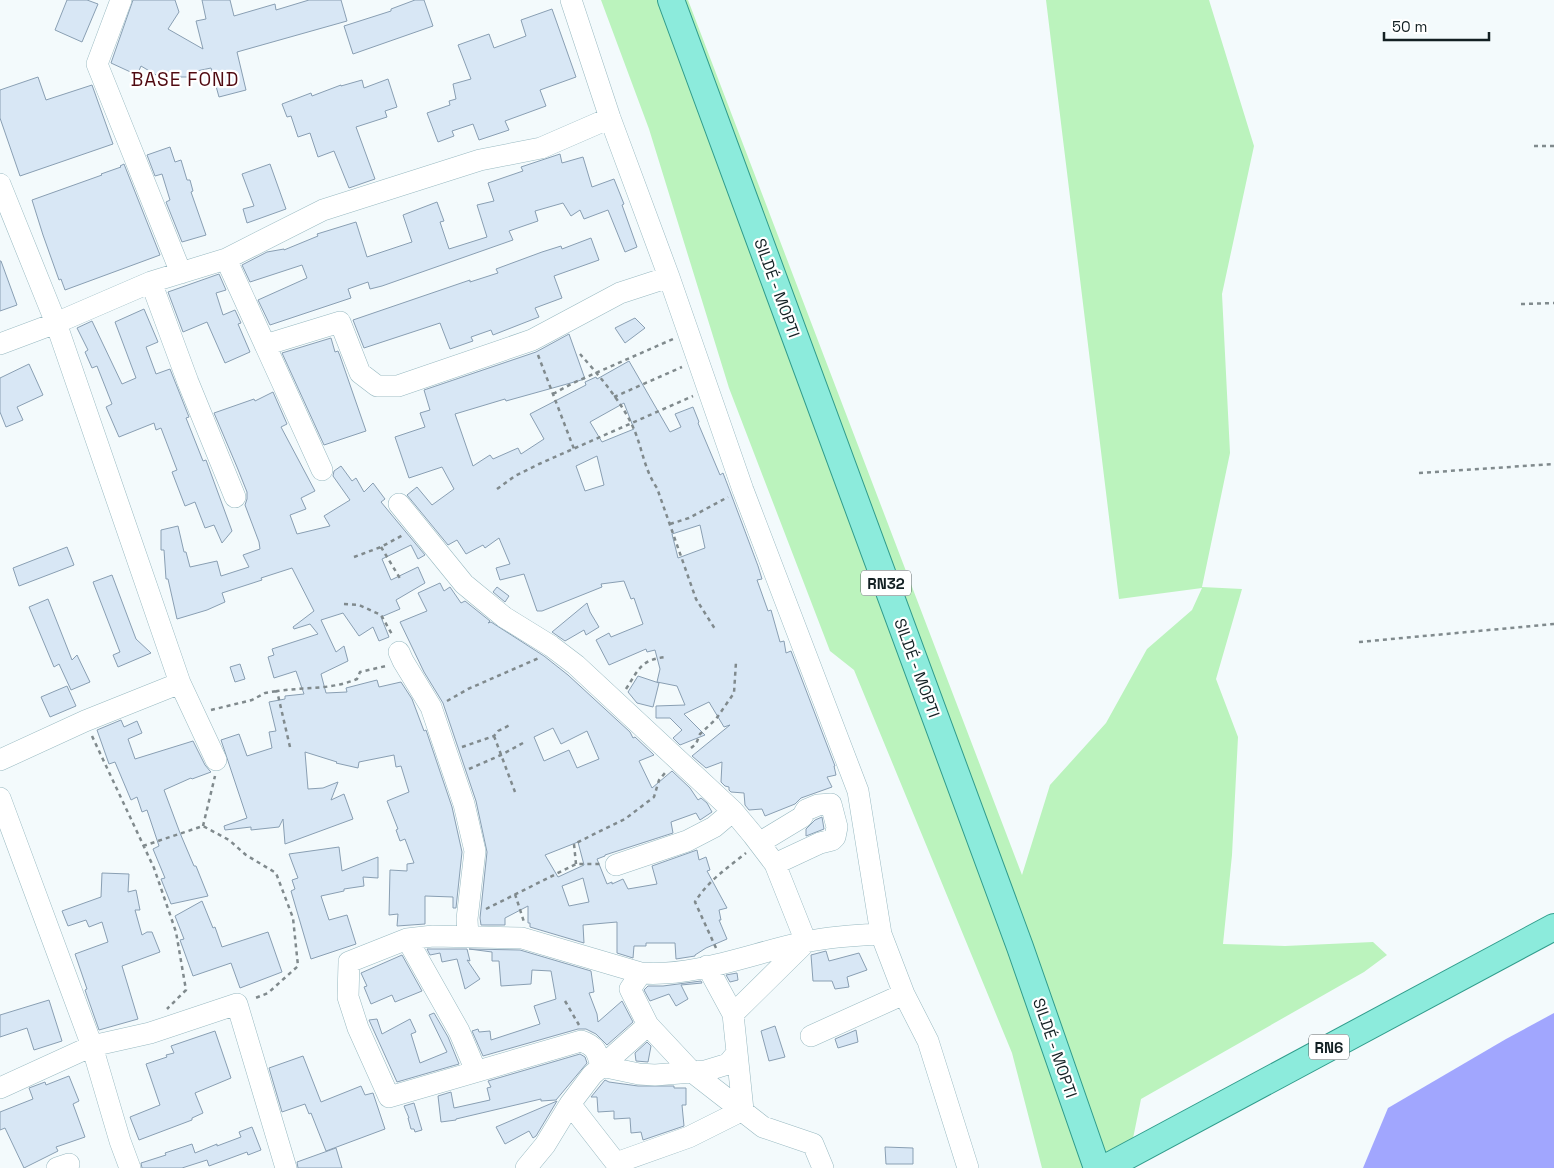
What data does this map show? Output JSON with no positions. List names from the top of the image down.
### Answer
{
  "streets": {
    "main road": ["SILDÉ - MOPTI", "RN32", "RN6"]
  },
  "districts": ["BASE FOND"],
  "scale_bar": "50 m"
}
